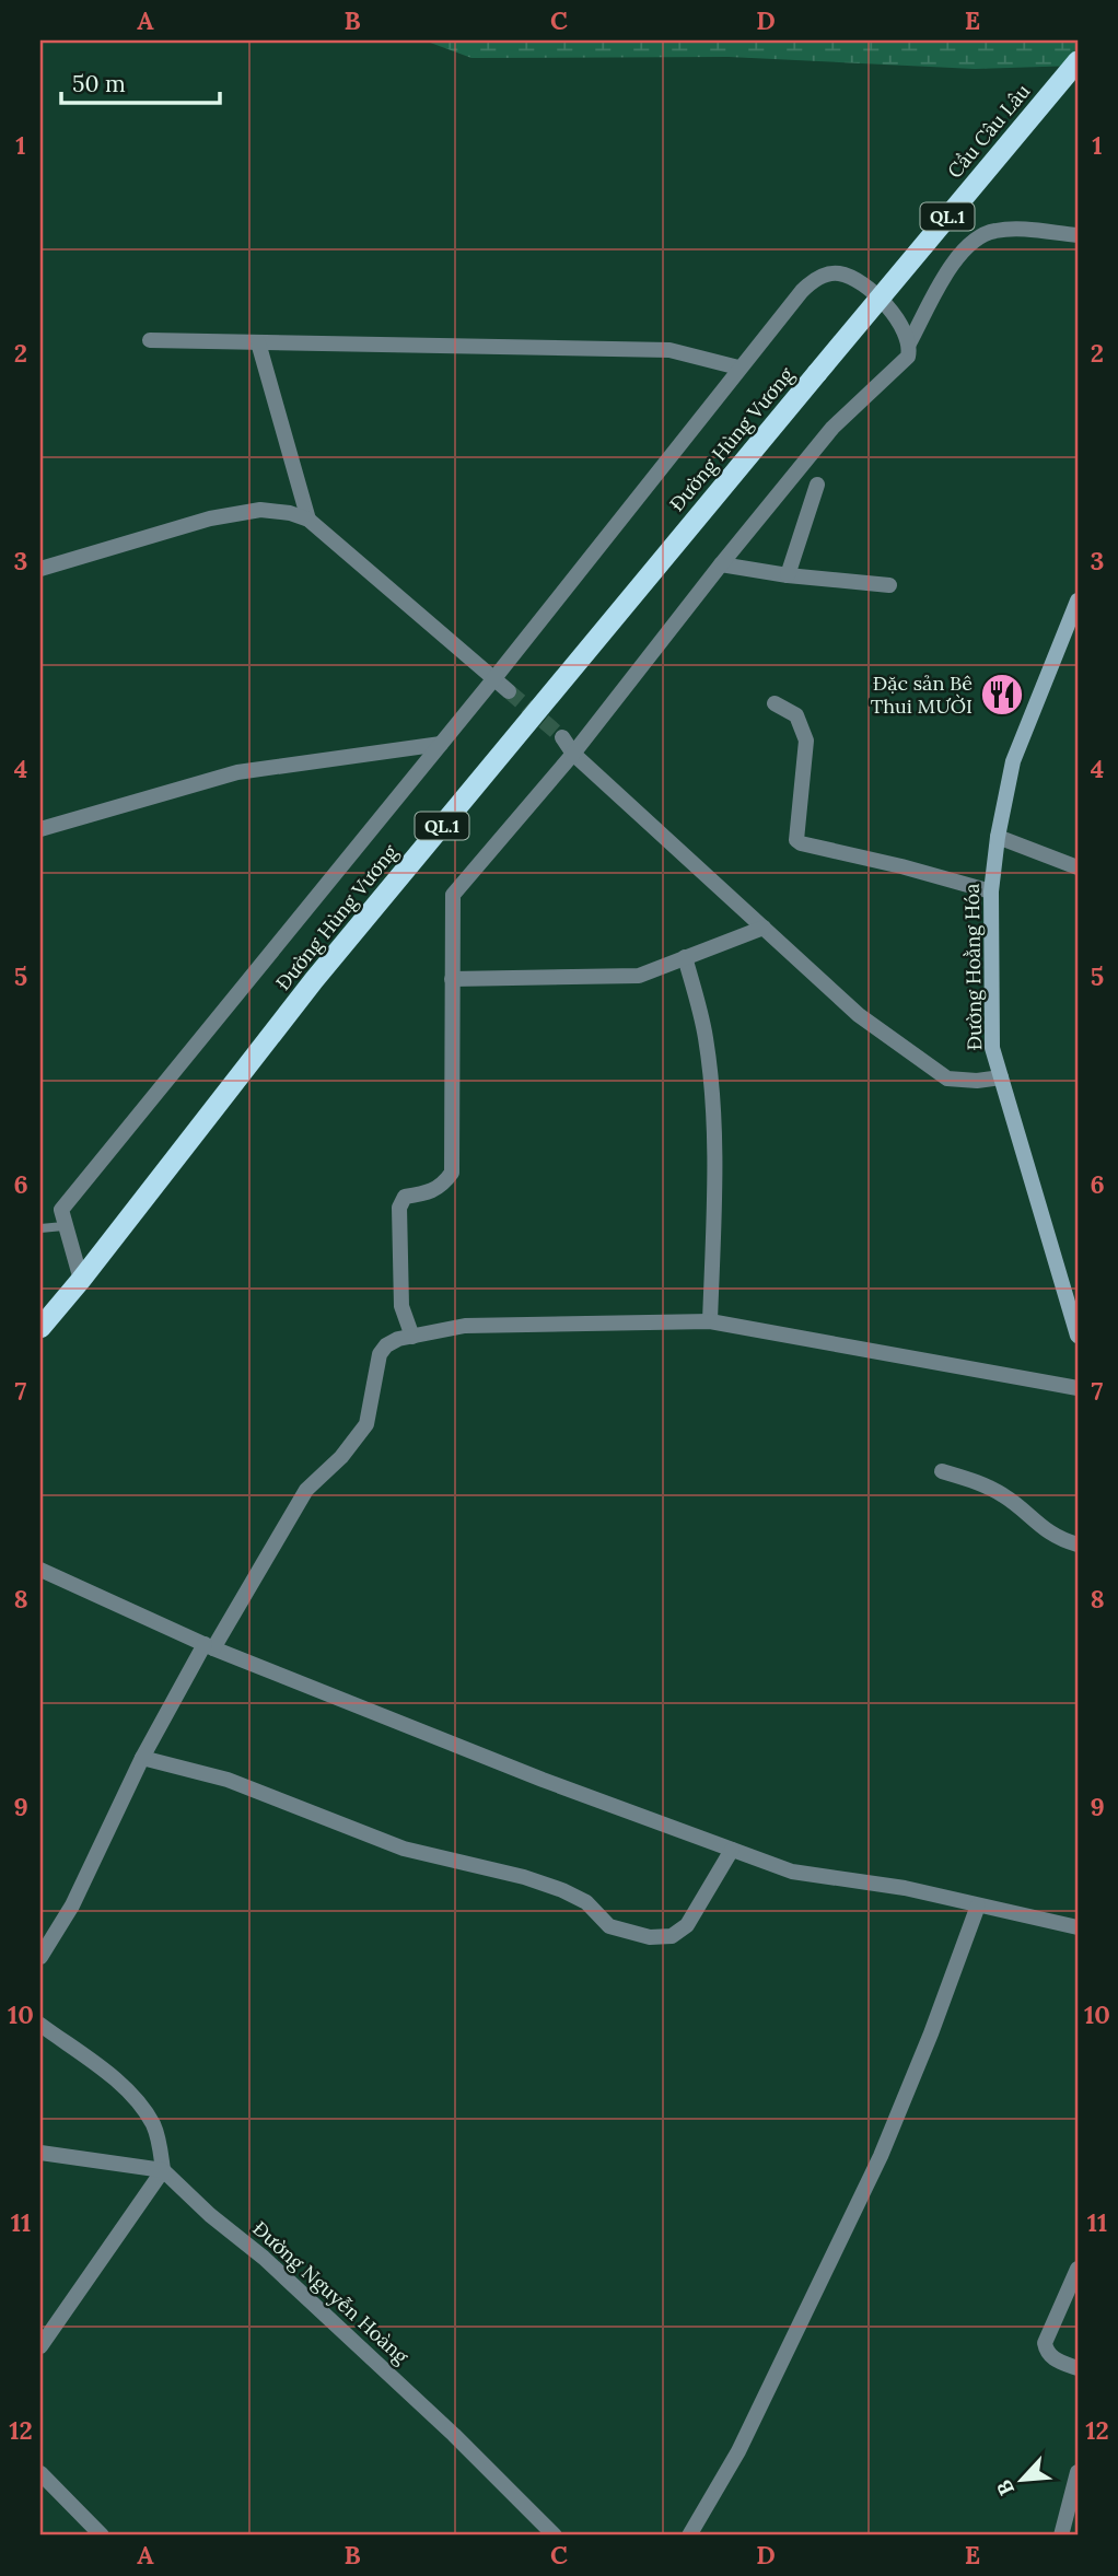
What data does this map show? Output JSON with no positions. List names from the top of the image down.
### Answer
{
  "streets": {
    "highway": ["Cầu Câu Lâu", "QL.1", "Đường Hùng Vương"],
    "main road": ["Đường Hoằng Hóa"],
    "street": ["Đường Nguyễn Hoàng"]
  },
  "crossings": [
    ["Cầu Câu Lâu", "Đường Hùng Vương"]
  ],
  "places": {
    "restaurant": ["Đặc sản Bê Thui MƯỜI"]
  },
  "scale_bar": "50 m",
  "north": "bottom left",
  "grid": {
    "columns": [
      "A",
      "B",
      "C",
      "D",
      "E"
    ],
    "rows": [
      "1",
      "2",
      "3",
      "4",
      "5",
      "6",
      "7",
      "8",
      "9",
      "10",
      "11",
      "12"
    ]
  }
}
